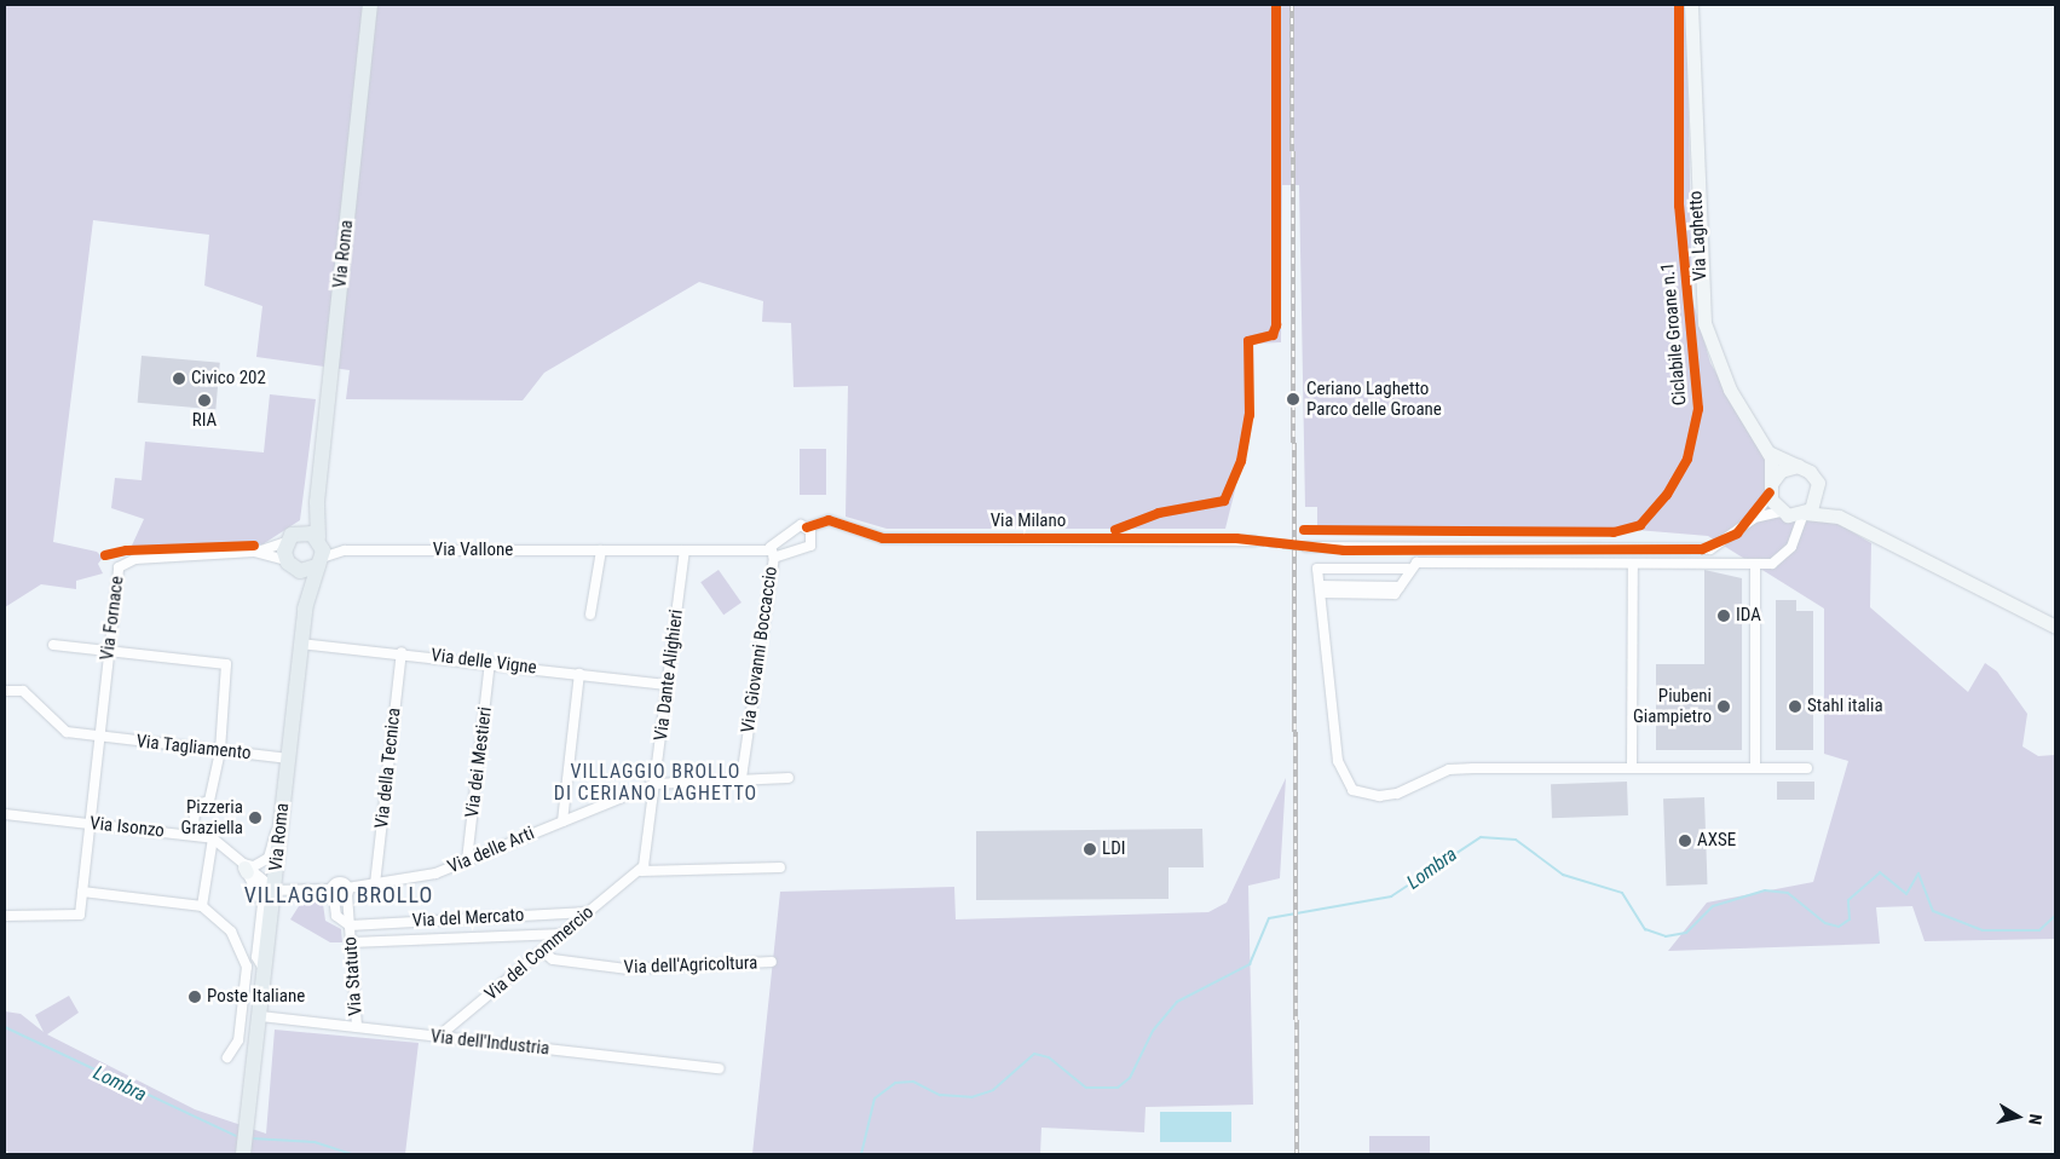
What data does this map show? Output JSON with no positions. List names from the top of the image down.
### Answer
{
  "streets": {
    "main road": ["Via Roma"],
    "street": [
      "Via Laghetto",
      "Via Milano",
      "Via Vallone",
      "Via Fornace",
      "Via Giovanni Boccaccio",
      "Via delle Vigne",
      "Via Dante Alighieri",
      "Via Tagliamento",
      "Via dei Mestieri",
      "Via della Tecnica",
      "Via Isonzo",
      "Via delle Arti",
      "Via del Mercato",
      "Via del Commercio",
      "Via dell'Agricoltura",
      "Via Statuto",
      "Via dell'Industria"
    ],
    "cycle path": ["Ciclabile Groane n.1"]
  },
  "crossings": [
    ["Via Roma", "Via Vallone"],
    ["Via Roma", "Via Fornace"],
    ["Via Roma", "Via delle Vigne"],
    ["Via Roma", "Via Tagliamento"],
    ["Via Roma", "Via dell'Industria"],
    ["Via Milano", "Via Giovanni Boccaccio"],
    ["Via Vallone", "Via Dante Alighieri"],
    ["Via Fornace", "Via Tagliamento"],
    ["Via Fornace", "Via Isonzo"],
    ["Via Giovanni Boccaccio", "Via delle Arti"],
    ["Via delle Vigne", "Via Dante Alighieri"],
    ["Via delle Vigne", "Via dei Mestieri"],
    ["Via delle Vigne", "Via della Tecnica"],
    ["Via Dante Alighieri", "Via delle Arti"],
    ["Via Dante Alighieri", "Via del Commercio"],
    ["Via dei Mestieri", "Via delle Arti"],
    ["Via della Tecnica", "Via delle Arti"],
    ["Via delle Arti", "Via Statuto"],
    ["Via del Mercato", "Via del Commercio"],
    ["Via del Mercato", "Via Statuto"],
    ["Via del Commercio", "Via dell'Agricoltura"],
    ["Via del Commercio", "Via dell'Industria"],
    ["Via Statuto", "Via dell'Industria"]
  ],
  "districts": ["VILLAGGIO BROLLO DI CERIANO LAGHETTO", "VILLAGGIO BROLLO"],
  "water": ["Lombra"],
  "places": [
    "Civico 202",
    "Ceriano Laghetto Parco delle Groane",
    "RIA",
    "IDA",
    "Piubeni Giampietro",
    "Stahl italia",
    "Pizzeria Graziella",
    "AXSE",
    "LDI",
    "Poste Italiane"
  ],
  "north": "right"
}
